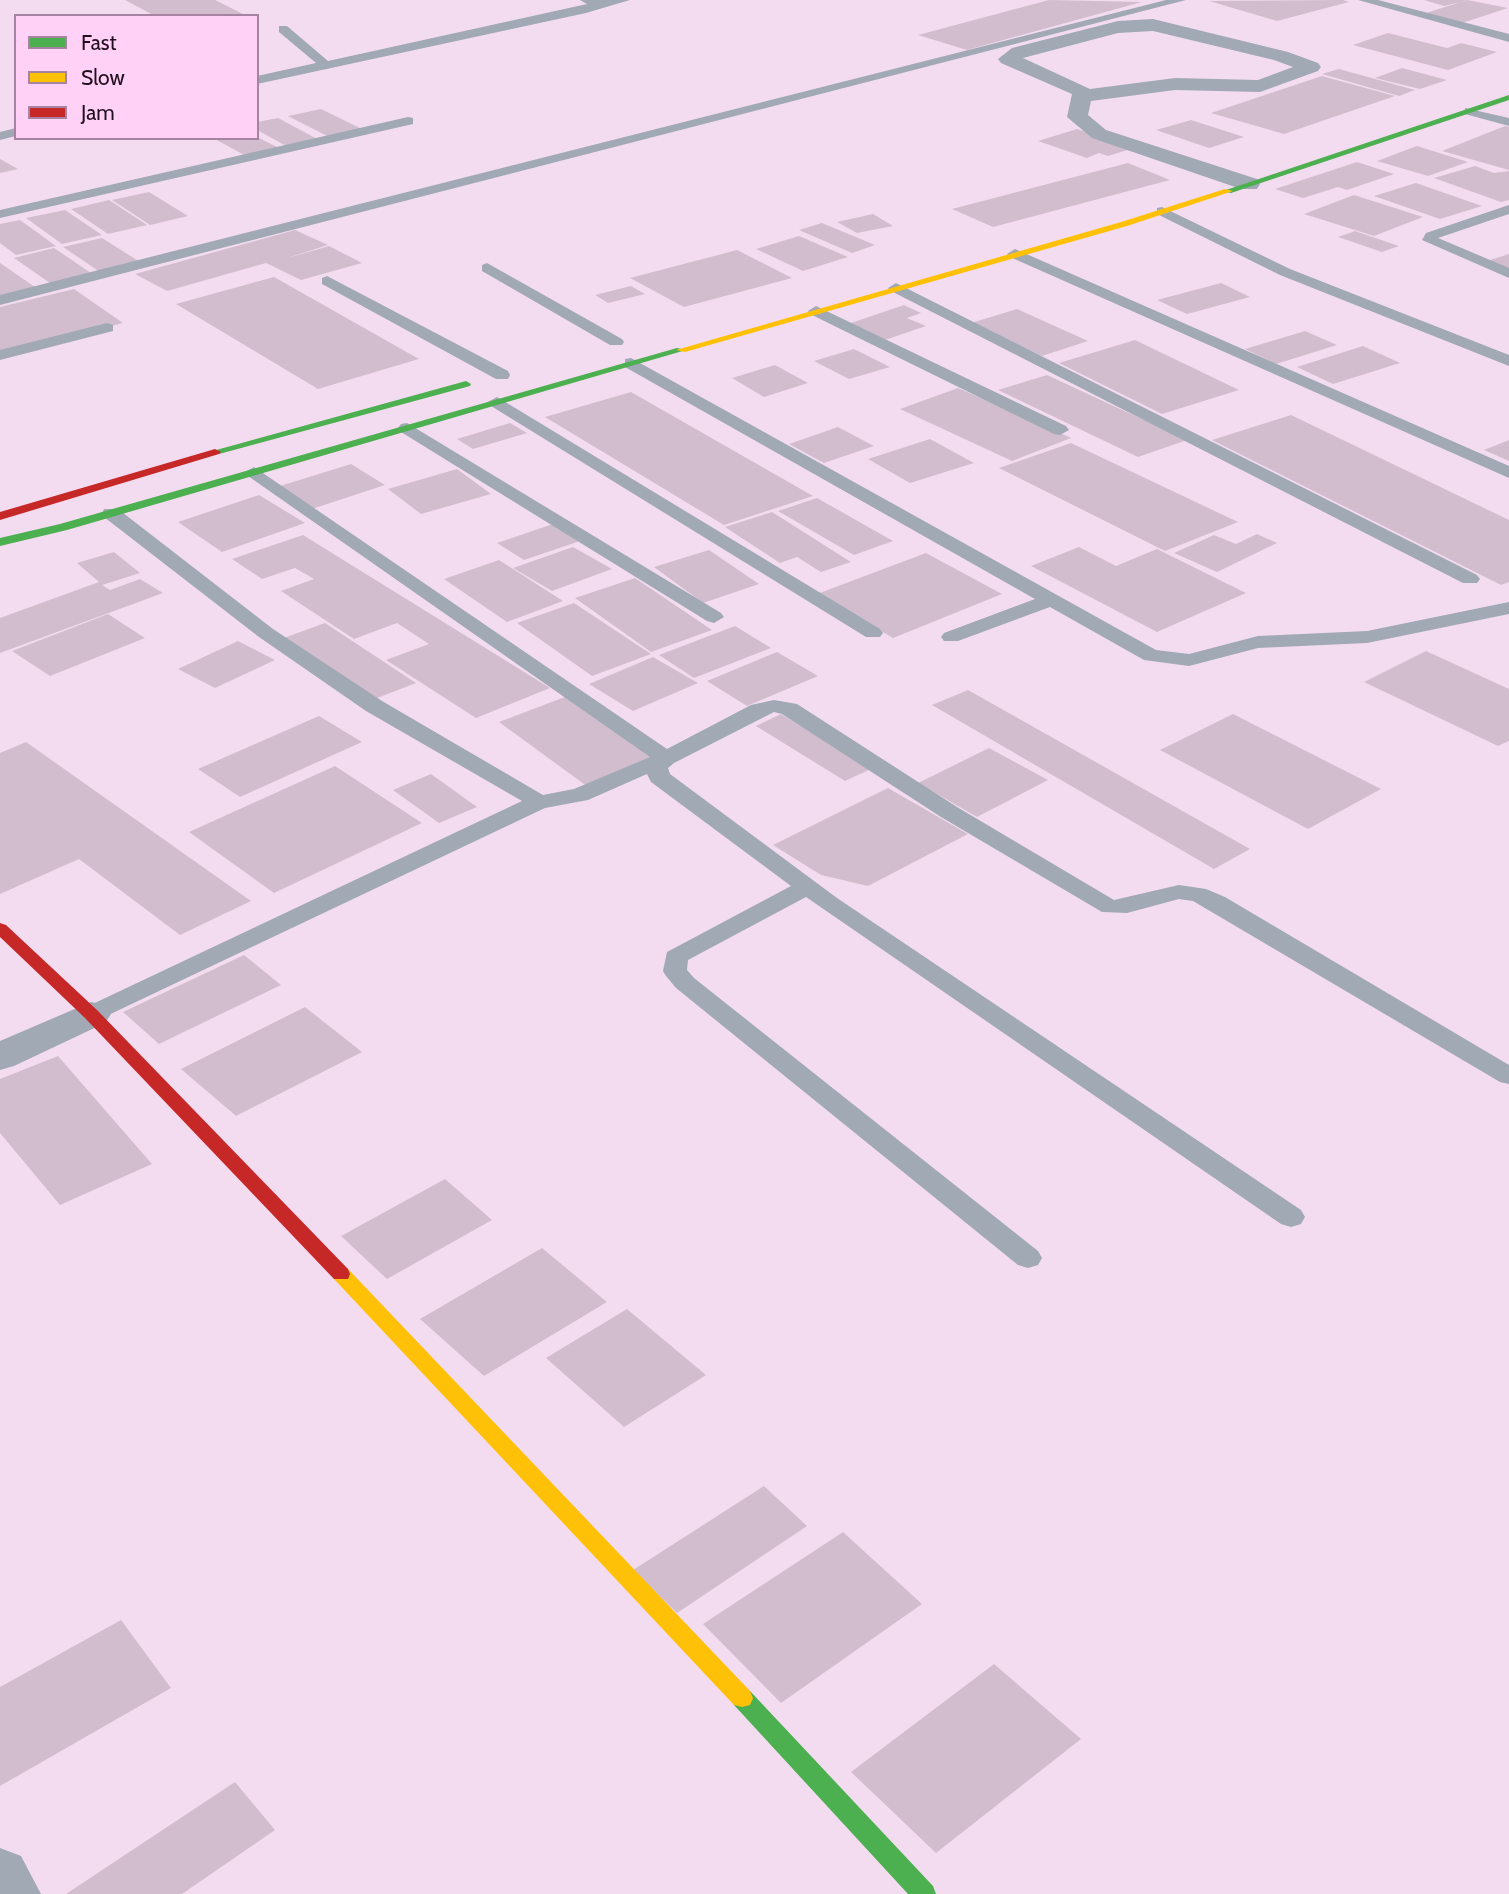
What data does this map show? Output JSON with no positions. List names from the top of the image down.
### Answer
{
  "legend": ["Fast", "Slow", "Jam"]
}
